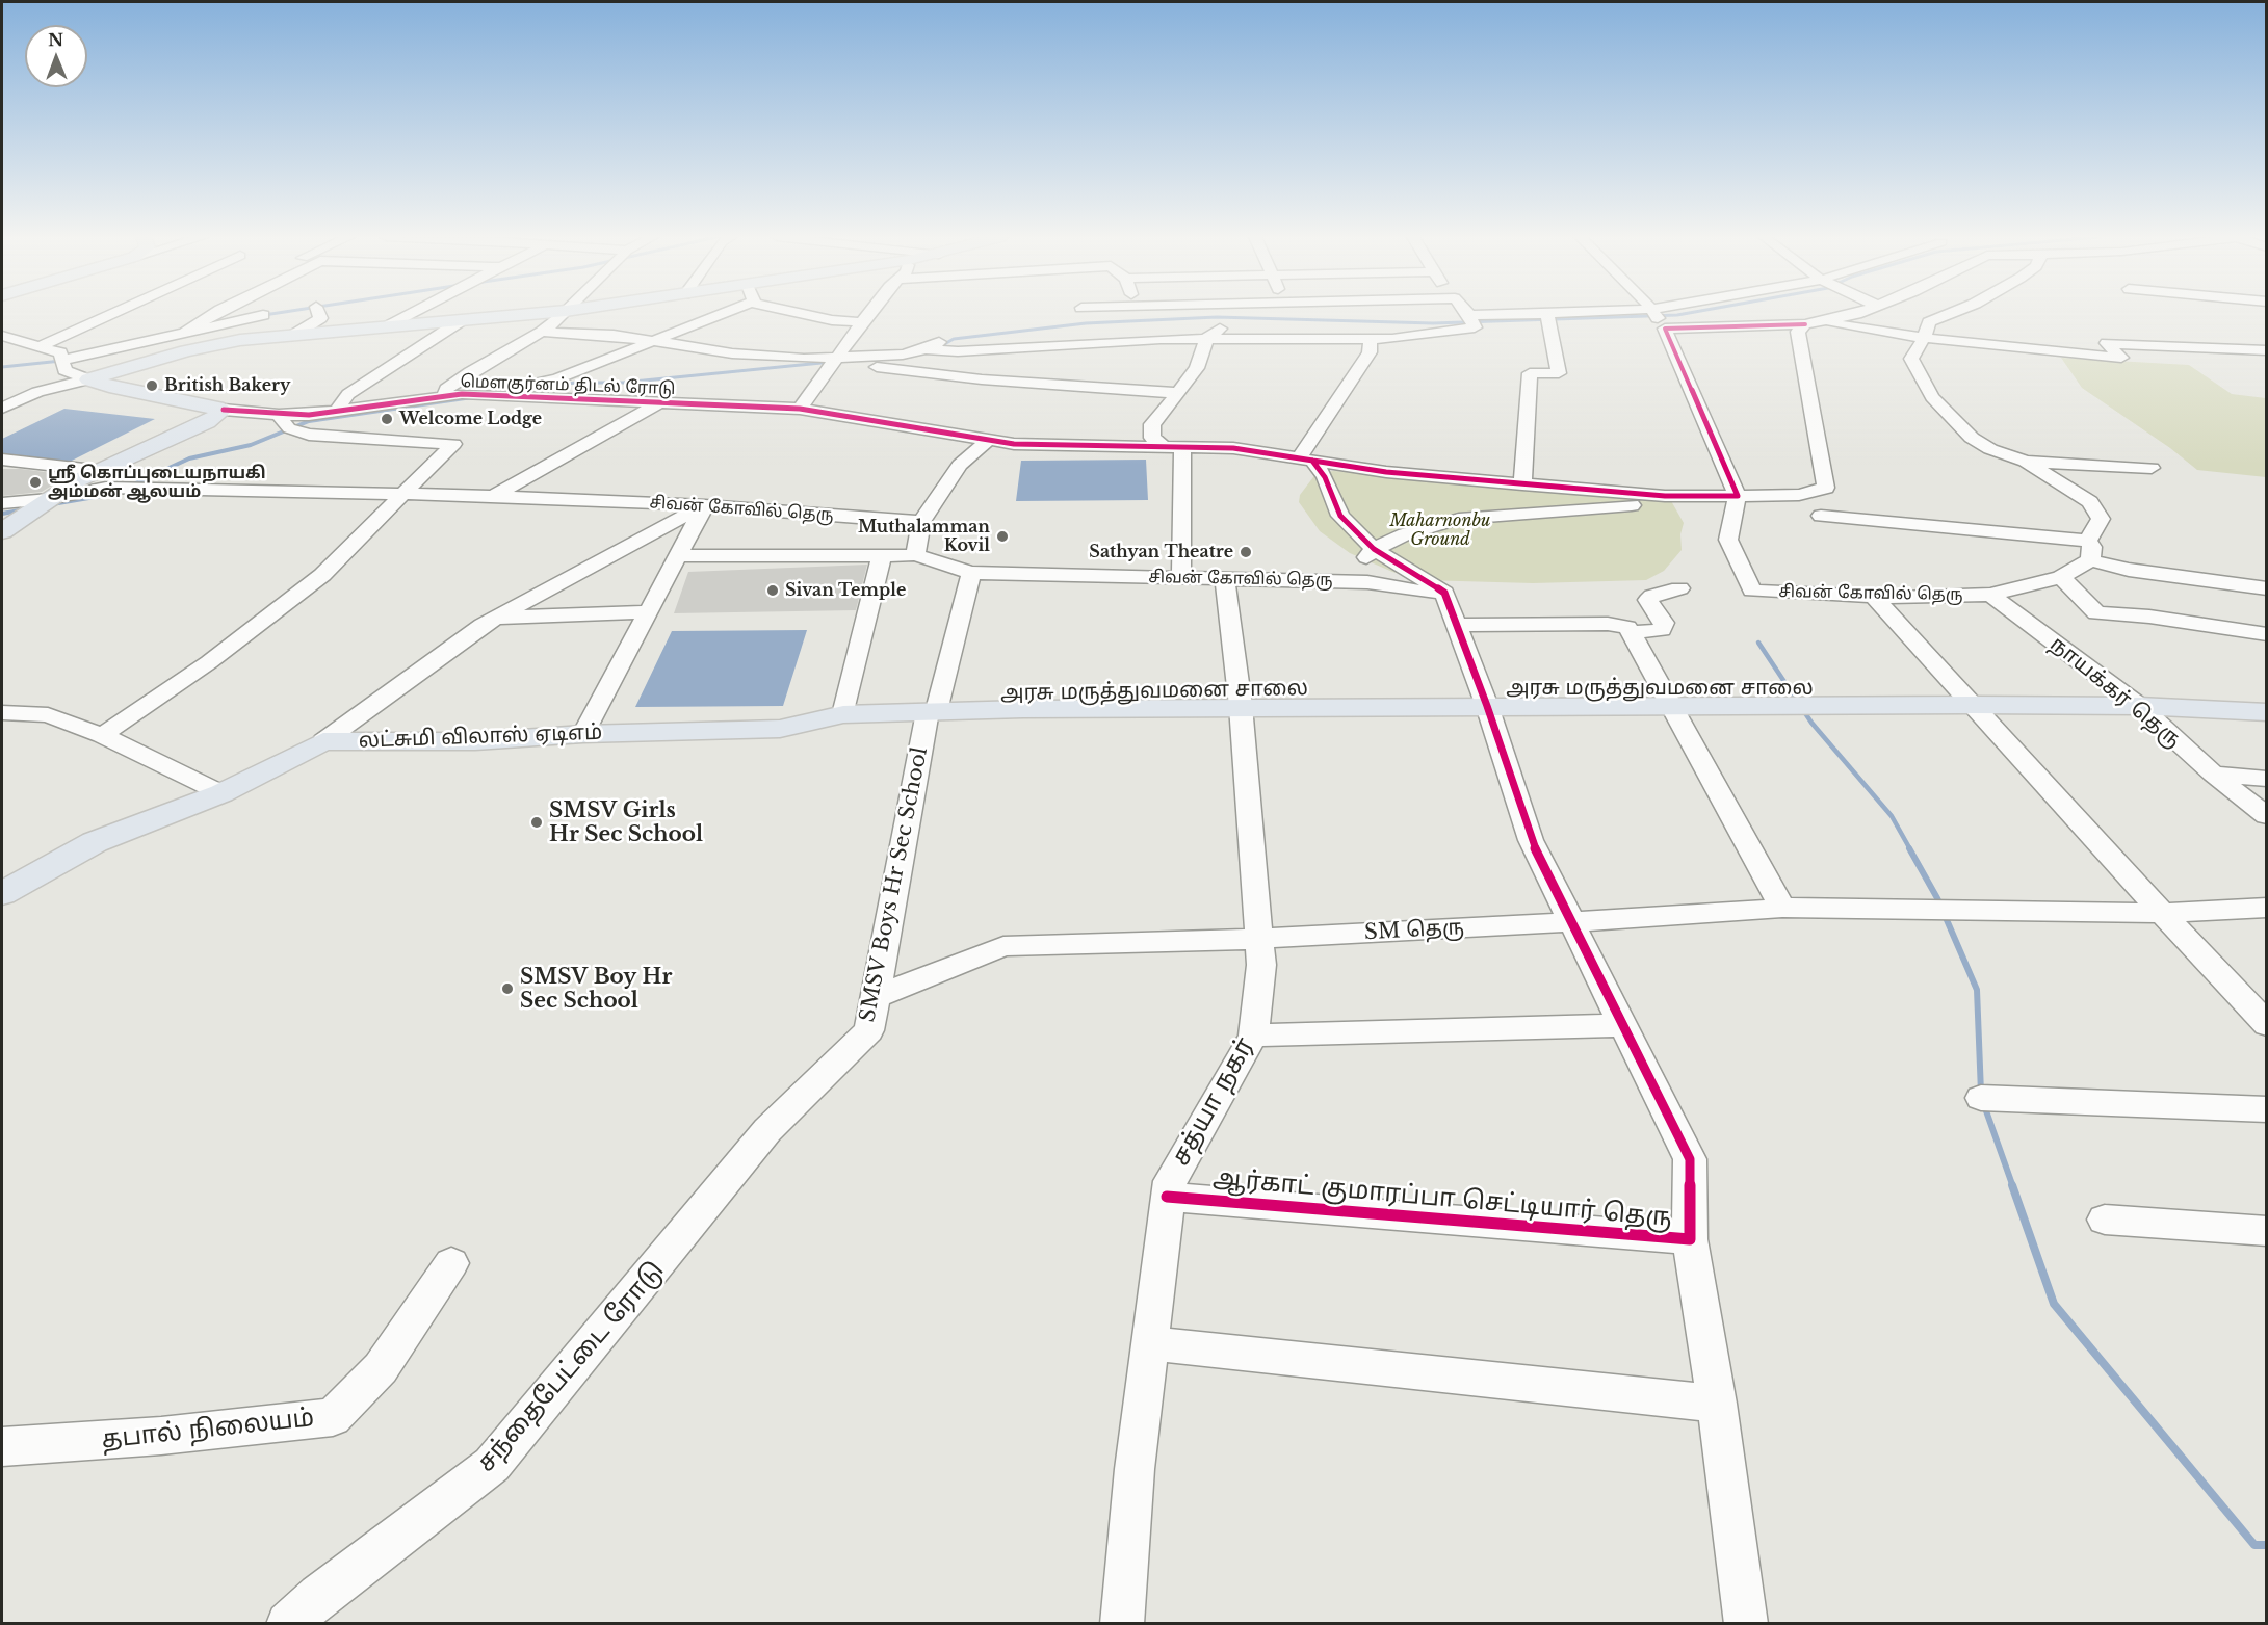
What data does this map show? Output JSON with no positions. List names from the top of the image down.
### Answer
{
  "streets": {
    "main road": ["மௌகுர்னம் திடல் ரோடு", "அரசு மருத்துவமனை சாலை", "லட்சுமி விலாஸ் ஏடிஎம்"],
    "street": [
      "சிவன் கோவில் தெரு",
      "நாயக்கர் தெரு",
      "SMSV Boys Hr Sec School",
      "SM தெரு",
      "சத்யா நகர்",
      "ஆர்காட் குமாரப்பா செட்டியார் தெரு",
      "சந்தைபேட்டை ரோடு",
      "தபால் நிலையம்"
    ]
  },
  "crossings": [
    ["மௌகுர்னம் திடல் ரோடு", "சிவன் கோவில் தெரு"],
    ["சிவன் கோவில் தெரு", "நாயக்கர் தெரு"],
    ["சிவன் கோவில் தெரு", "SMSV Boys Hr Sec School"],
    ["சிவன் கோவில் தெரு", "சத்யா நகர்"],
    ["சிவன் கோவில் தெரு", "ஆர்காட் குமாரப்பா செட்டியார் தெரு"],
    ["அரசு மருத்துவமனை சாலை", "நாயக்கர் தெரு"],
    ["அரசு மருத்துவமனை சாலை", "லட்சுமி விலாஸ் ஏடிஎம்"],
    ["அரசு மருத்துவமனை சாலை", "SMSV Boys Hr Sec School"],
    ["அரசு மருத்துவமனை சாலை", "சத்யா நகர்"],
    ["அரசு மருத்துவமனை சாலை", "ஆர்காட் குமாரப்பா செட்டியார் தெரு"],
    ["SMSV Boys Hr Sec School", "SM தெரு"],
    ["SMSV Boys Hr Sec School", "சந்தைபேட்டை ரோடு"],
    ["SM தெரு", "சத்யா நகர்"],
    ["SM தெரு", "ஆர்காட் குமாரப்பா செட்டியார் தெரு"],
    ["சத்யா நகர்", "ஆர்காட் குமாரப்பா செட்டியார் தெரு"]
  ],
  "parks": ["Maharnonbu Ground"],
  "places": [
    "British Bakery",
    "Welcome Lodge",
    "ஸ்ரீ கொப்புடையநாயகி அம்மன் ஆலயம்",
    "Muthalamman Kovil",
    "Sathyan Theatre",
    "Sivan Temple",
    "SMSV Girls Hr Sec School",
    "SMSV Boy Hr Sec School"
  ],
  "north": "top"
}
